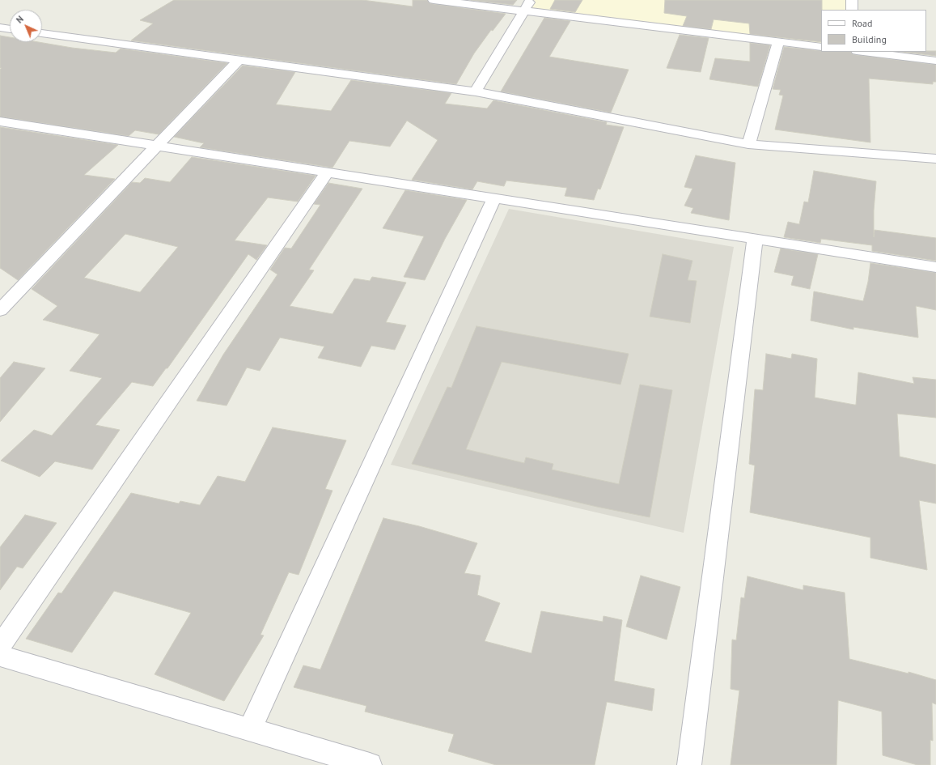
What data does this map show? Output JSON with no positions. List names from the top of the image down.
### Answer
{
  "legend": ["Road", "Building"],
  "north": "top left"
}
